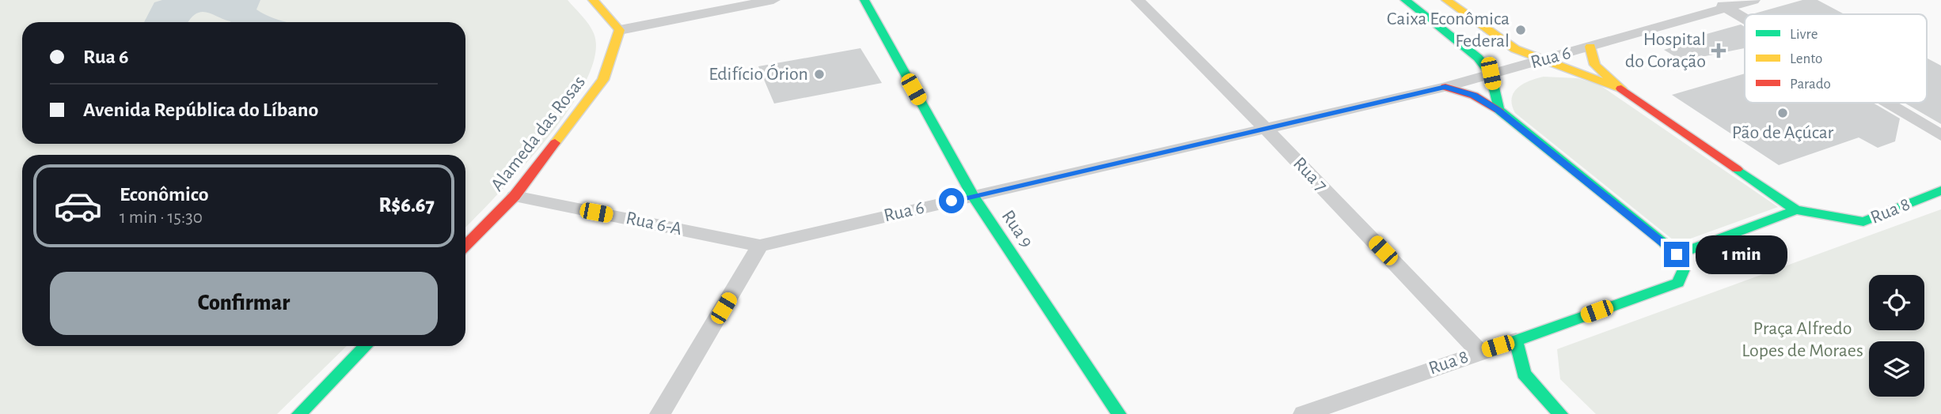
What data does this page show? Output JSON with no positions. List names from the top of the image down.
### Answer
{
  "streets": {
    "main road": ["Alameda das Rosas", "Rua 8", "Rua 9"],
    "street": ["Rua 6", "Rua 7", "Rua 6-A"]
  },
  "crossings": [
    ["Rua 6", "Rua 7"],
    ["Rua 6", "Rua 6-A"],
    ["Rua 6", "Rua 9"],
    ["Alameda das Rosas", "Rua 6-A"],
    ["Rua 7", "Rua 8"]
  ],
  "parks": ["Praça Alfredo Lopes de Moraes"],
  "places": {
    "other": ["Caixa Econômica Federal", "Edifício Órion", "Pão de Açúcar"],
    "health": ["Hospital do Coração"]
  },
  "legend": ["Livre", "Lento", "Parado"],
  "page": {
    "banner": ["Rua 6", "Avenida República do Líbano"],
    "list": [
      {
        "name": "Econômico",
        "note": "1 min · 15:30",
        "value": "R$6.67"
      }
    ],
    "bubble": "1 min",
    "buttons": "Confirmar"
  }
}
